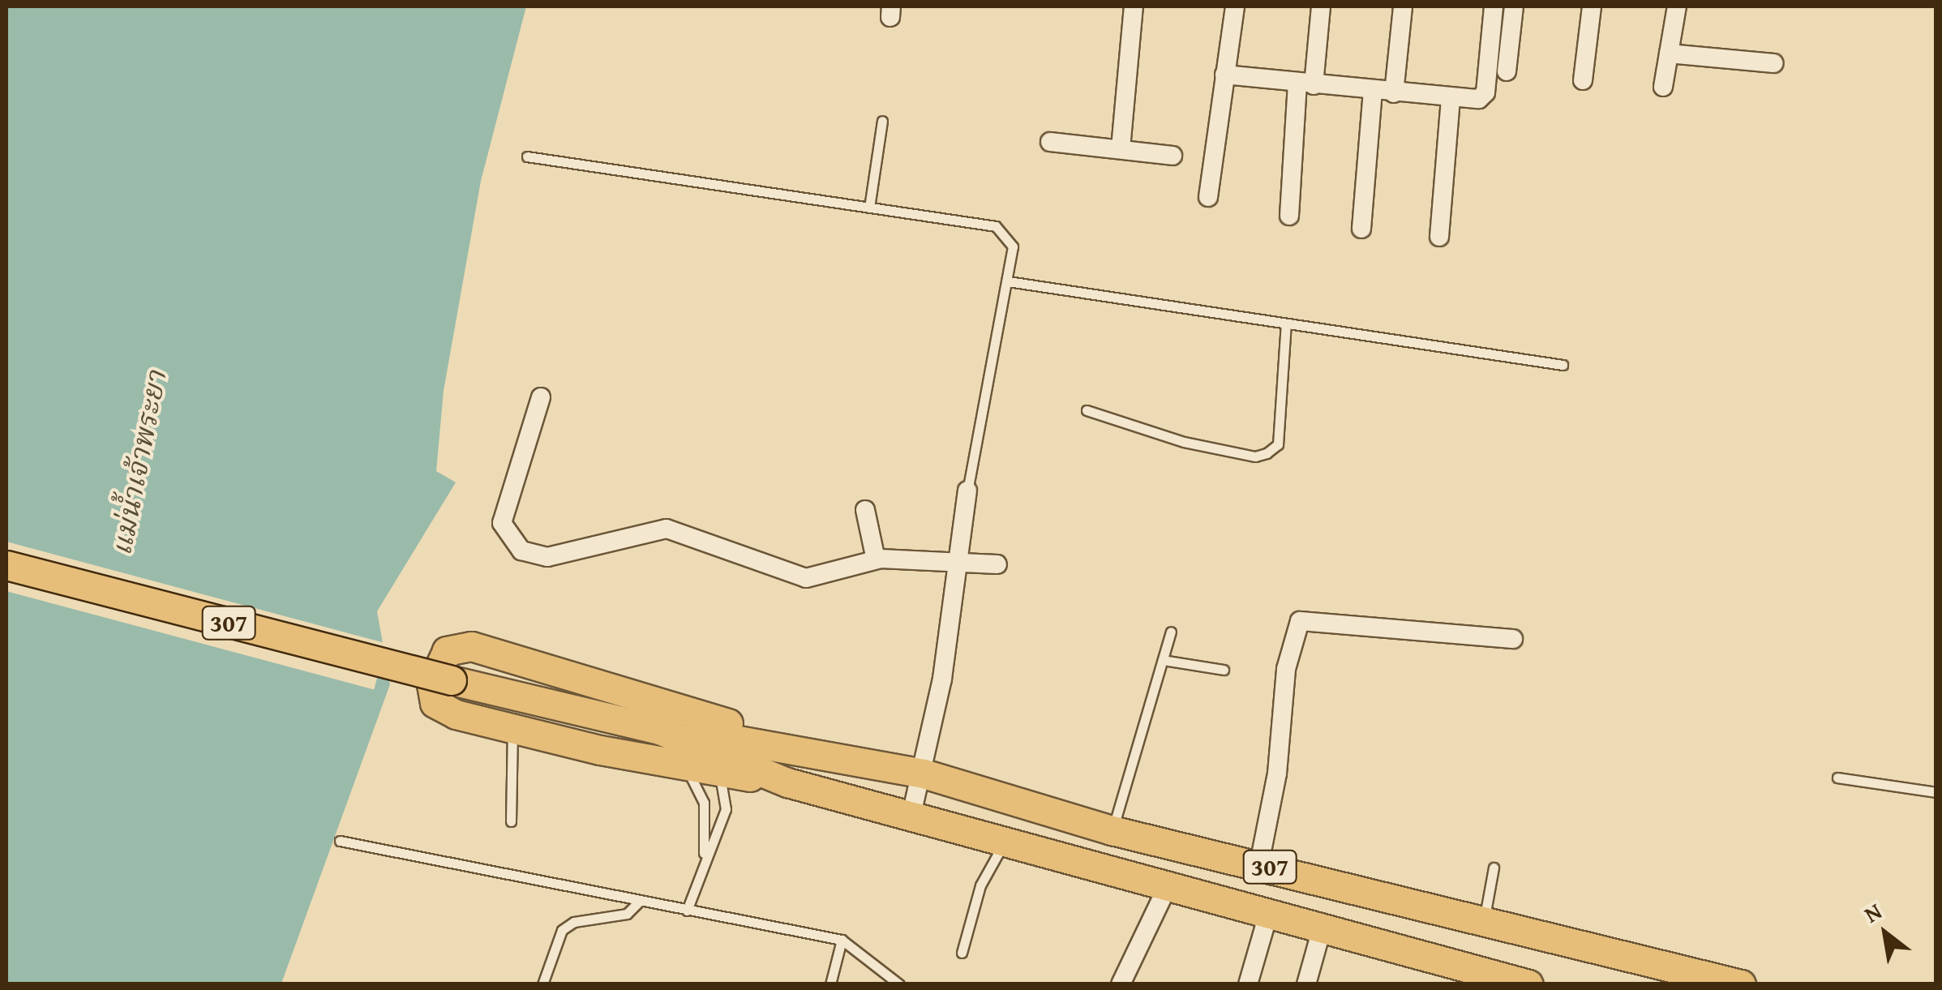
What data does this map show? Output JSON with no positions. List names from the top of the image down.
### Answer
{
  "streets": {
    "main road": ["307"]
  },
  "water": ["แม่น้ำเจ้าพระยา"],
  "north": "top left"
}
